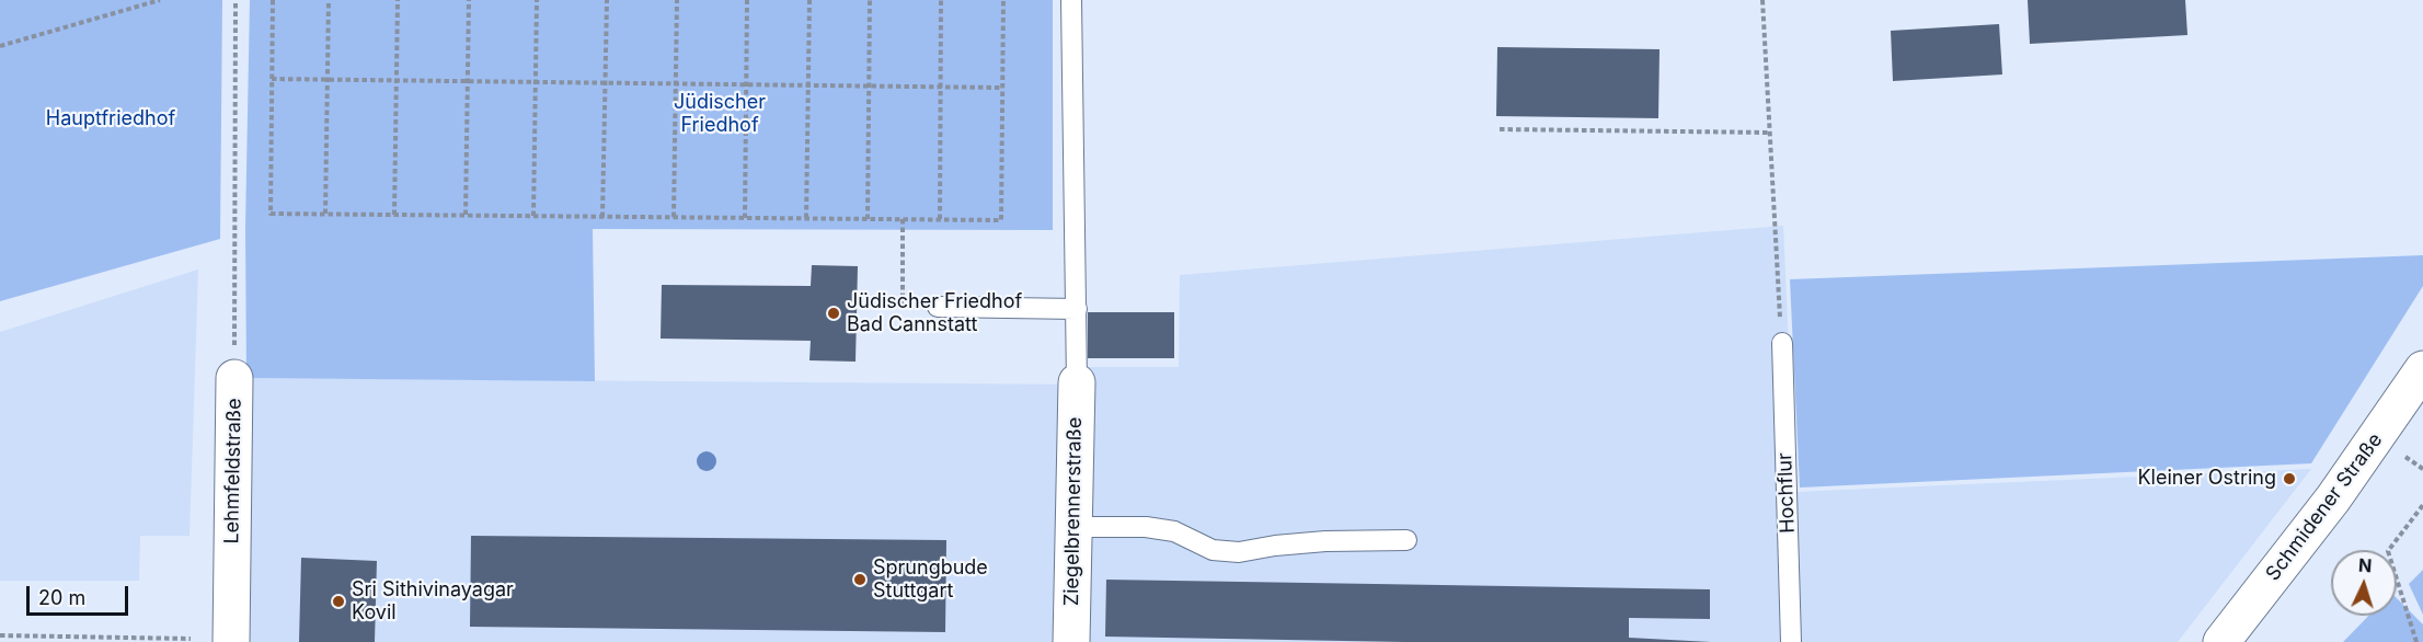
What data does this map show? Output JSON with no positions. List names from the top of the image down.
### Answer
{
  "streets": {
    "street": ["Lehmfeldstraße", "Schmidener Straße", "Ziegelbrennerstraße"],
    "lane": ["Hochflur"]
  },
  "parks": ["Jüdischer Friedhof", "Hauptfriedhof"],
  "places": [
    "Jüdischer Friedhof Bad Cannstatt",
    "Kleiner Ostring",
    "Sprungbude Stuttgart",
    "Sri Sithivinayagar Kovil"
  ],
  "scale_bar": "20 m",
  "north": "top"
}
